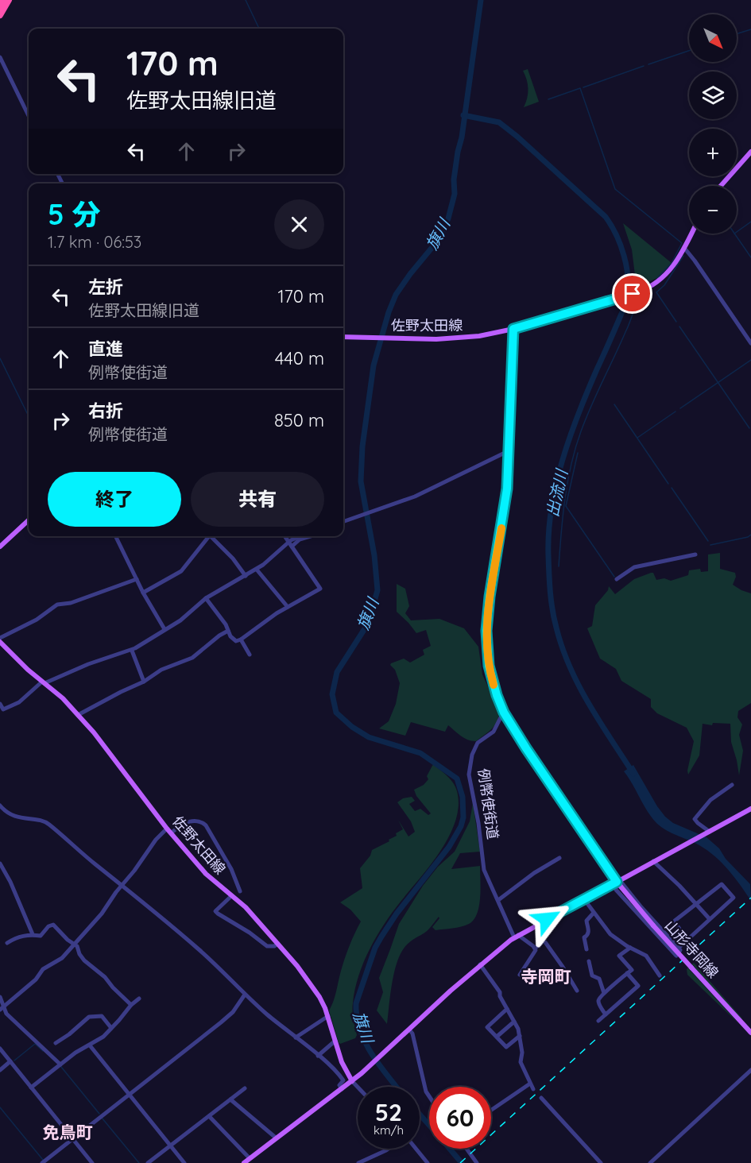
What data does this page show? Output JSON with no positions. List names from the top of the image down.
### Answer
{
  "streets": {
    "main road": ["佐野太田線", "山形寺岡線"],
    "street": ["例幣使街道"]
  },
  "districts": ["寺岡町", "免鳥町"],
  "water": ["旗川", "出流川"],
  "north": "bottom right",
  "page": {
    "map_buttons": ["+", "−"],
    "turn": ["170 m", "佐野太田線旧道"],
    "heading": ["5 分", "1.7 km · 06:53"],
    "list": [
      {
        "name": "左折",
        "note": "佐野太田線旧道",
        "value": "170 m"
      },
      {
        "name": "直進",
        "note": "例幣使街道",
        "value": "440 m"
      },
      {
        "name": "右折",
        "note": "例幣使街道",
        "value": "850 m"
      }
    ],
    "buttons": ["終了", "共有"],
    "speed": "52 km/h",
    "limit": "60"
  }
}
